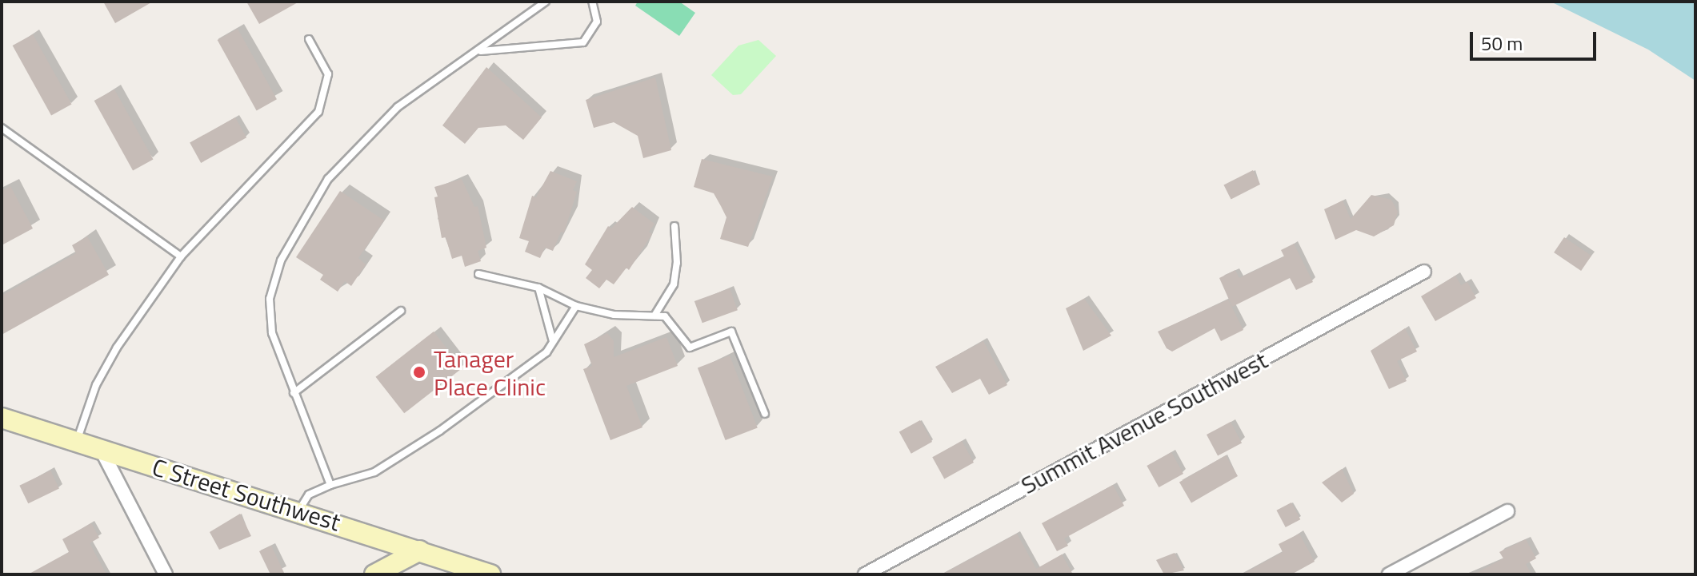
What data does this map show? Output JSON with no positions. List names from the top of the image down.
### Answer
{
  "streets": {
    "main road": ["C Street Southwest"],
    "street": ["Summit Avenue Southwest"]
  },
  "places": ["Tanager Place Clinic"],
  "scale_bar": "50 m"
}
